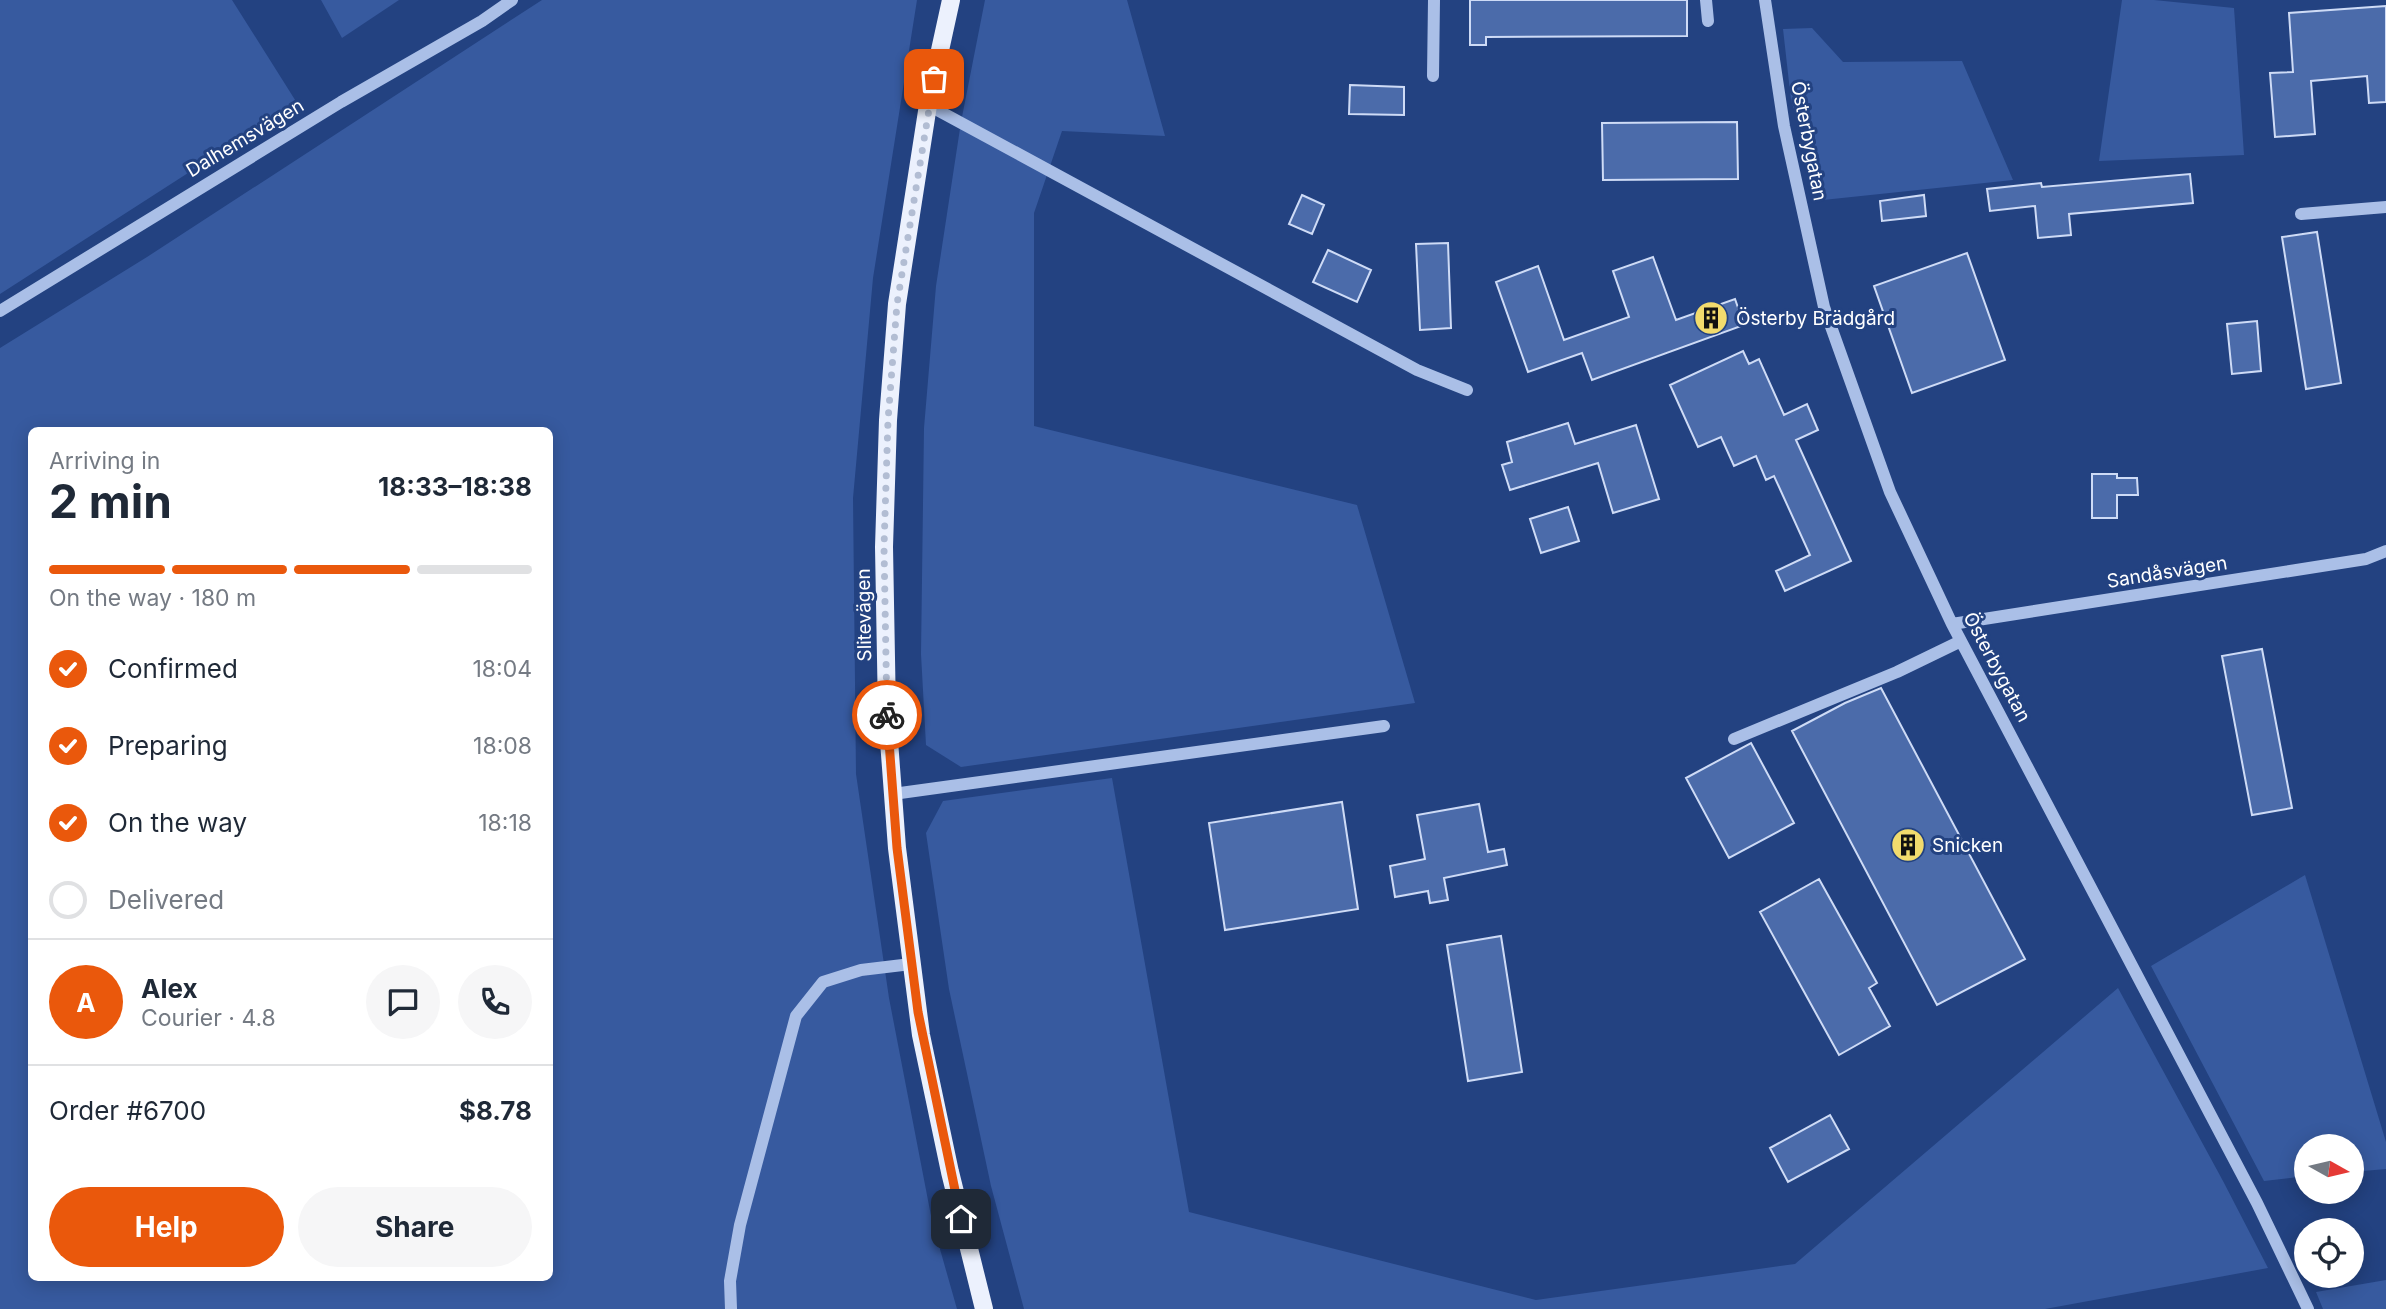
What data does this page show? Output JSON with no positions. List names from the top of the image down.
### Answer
{
  "streets": {
    "main road": ["Slitevägen"],
    "street": ["Dalhemsvägen", "Österbygatan", "Sandåsvägen"]
  },
  "crossings": [
    ["Österbygatan", "Sandåsvägen"]
  ],
  "places": {
    "building": ["Österby Brädgård", "Snicken"]
  },
  "north": "right",
  "page": {
    "heading": ["2 min", "Arriving in", "18:33–18:38"],
    "panel": [
      "Alex",
      "Courier · 4.8",
      "Order #6700",
      "$8.78"
    ],
    "bar": "On the way · 180 m",
    "list": [
      ["Confirmed", "18:04"],
      ["Preparing", "18:08"],
      ["On the way", "18:18"],
      "Delivered"
    ],
    "round": "A",
    "buttons": ["Help", "Share"]
  }
}
